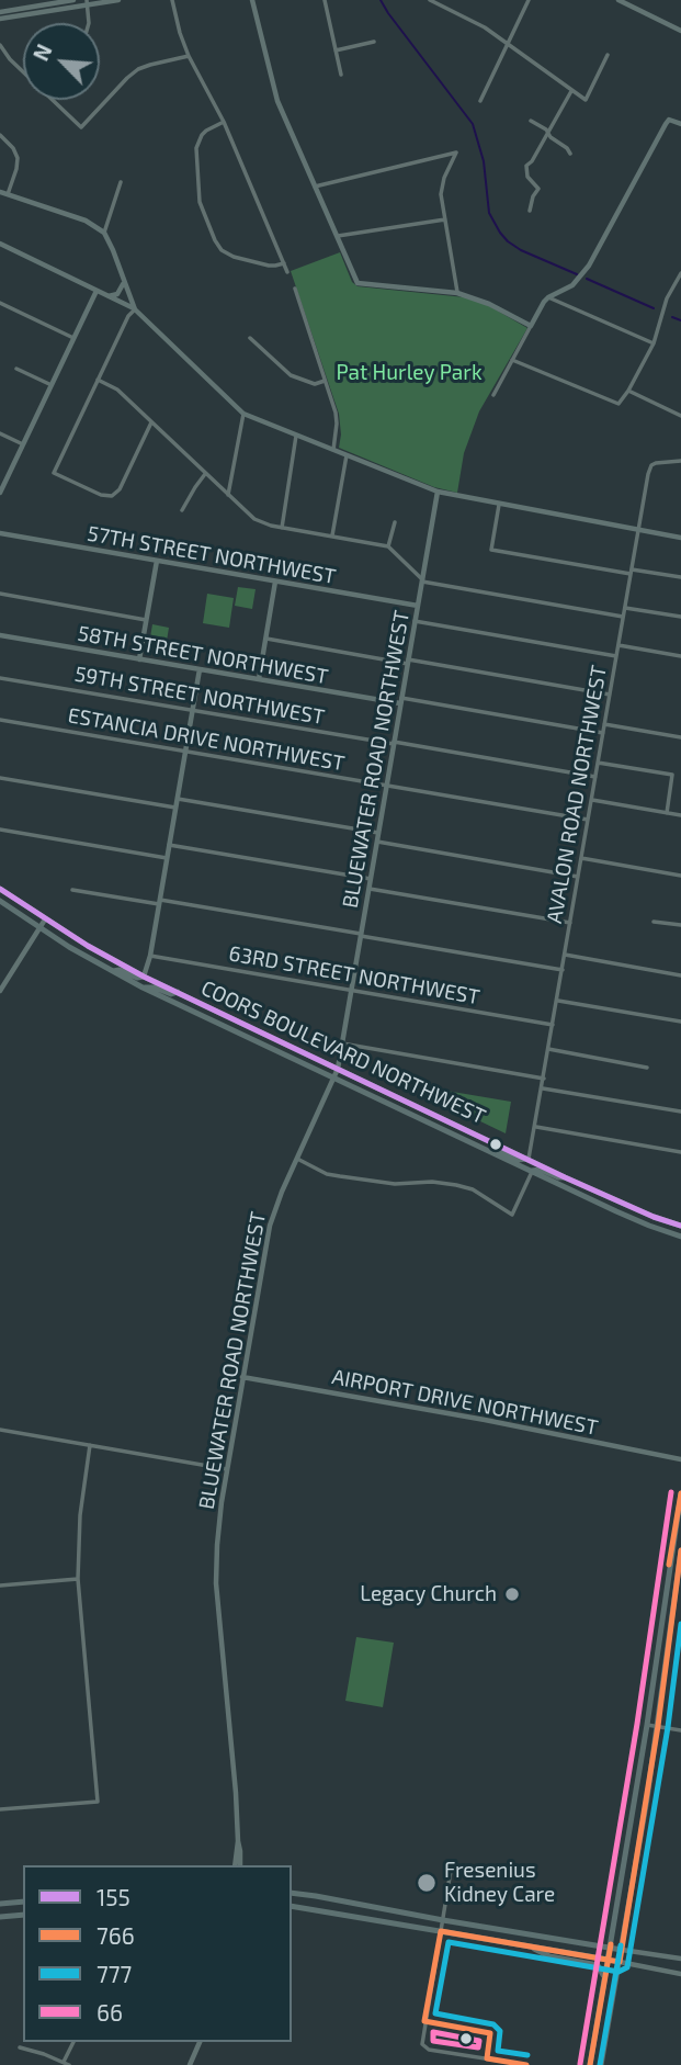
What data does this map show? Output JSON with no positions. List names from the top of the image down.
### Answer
{
  "streets": {
    "main road": ["COORS BOULEVARD NORTHWEST"],
    "street": [
      "57TH STREET NORTHWEST",
      "58TH STREET NORTHWEST",
      "59TH STREET NORTHWEST",
      "ESTANCIA DRIVE NORTHWEST",
      "BLUEWATER ROAD NORTHWEST",
      "AVALON ROAD NORTHWEST",
      "63RD STREET NORTHWEST",
      "AIRPORT DRIVE NORTHWEST"
    ]
  },
  "crossings": [
    ["57TH STREET NORTHWEST", "BLUEWATER ROAD NORTHWEST"],
    ["58TH STREET NORTHWEST", "BLUEWATER ROAD NORTHWEST"],
    ["58TH STREET NORTHWEST", "AVALON ROAD NORTHWEST"],
    ["59TH STREET NORTHWEST", "BLUEWATER ROAD NORTHWEST"],
    ["59TH STREET NORTHWEST", "AVALON ROAD NORTHWEST"],
    ["ESTANCIA DRIVE NORTHWEST", "BLUEWATER ROAD NORTHWEST"],
    ["ESTANCIA DRIVE NORTHWEST", "AVALON ROAD NORTHWEST"],
    ["BLUEWATER ROAD NORTHWEST", "63RD STREET NORTHWEST"],
    ["BLUEWATER ROAD NORTHWEST", "COORS BOULEVARD NORTHWEST"],
    ["BLUEWATER ROAD NORTHWEST", "AIRPORT DRIVE NORTHWEST"],
    ["AVALON ROAD NORTHWEST", "63RD STREET NORTHWEST"],
    ["AVALON ROAD NORTHWEST", "COORS BOULEVARD NORTHWEST"]
  ],
  "parks": ["Pat Hurley Park"],
  "places": ["Legacy Church", "Fresenius Kidney Care"],
  "lines": [
    "transit line 155",
    "transit line 66",
    "transit line 766",
    "transit line 777"
  ],
  "legend": [
    "155",
    "766",
    "777",
    "66"
  ],
  "north": "top left"
}
